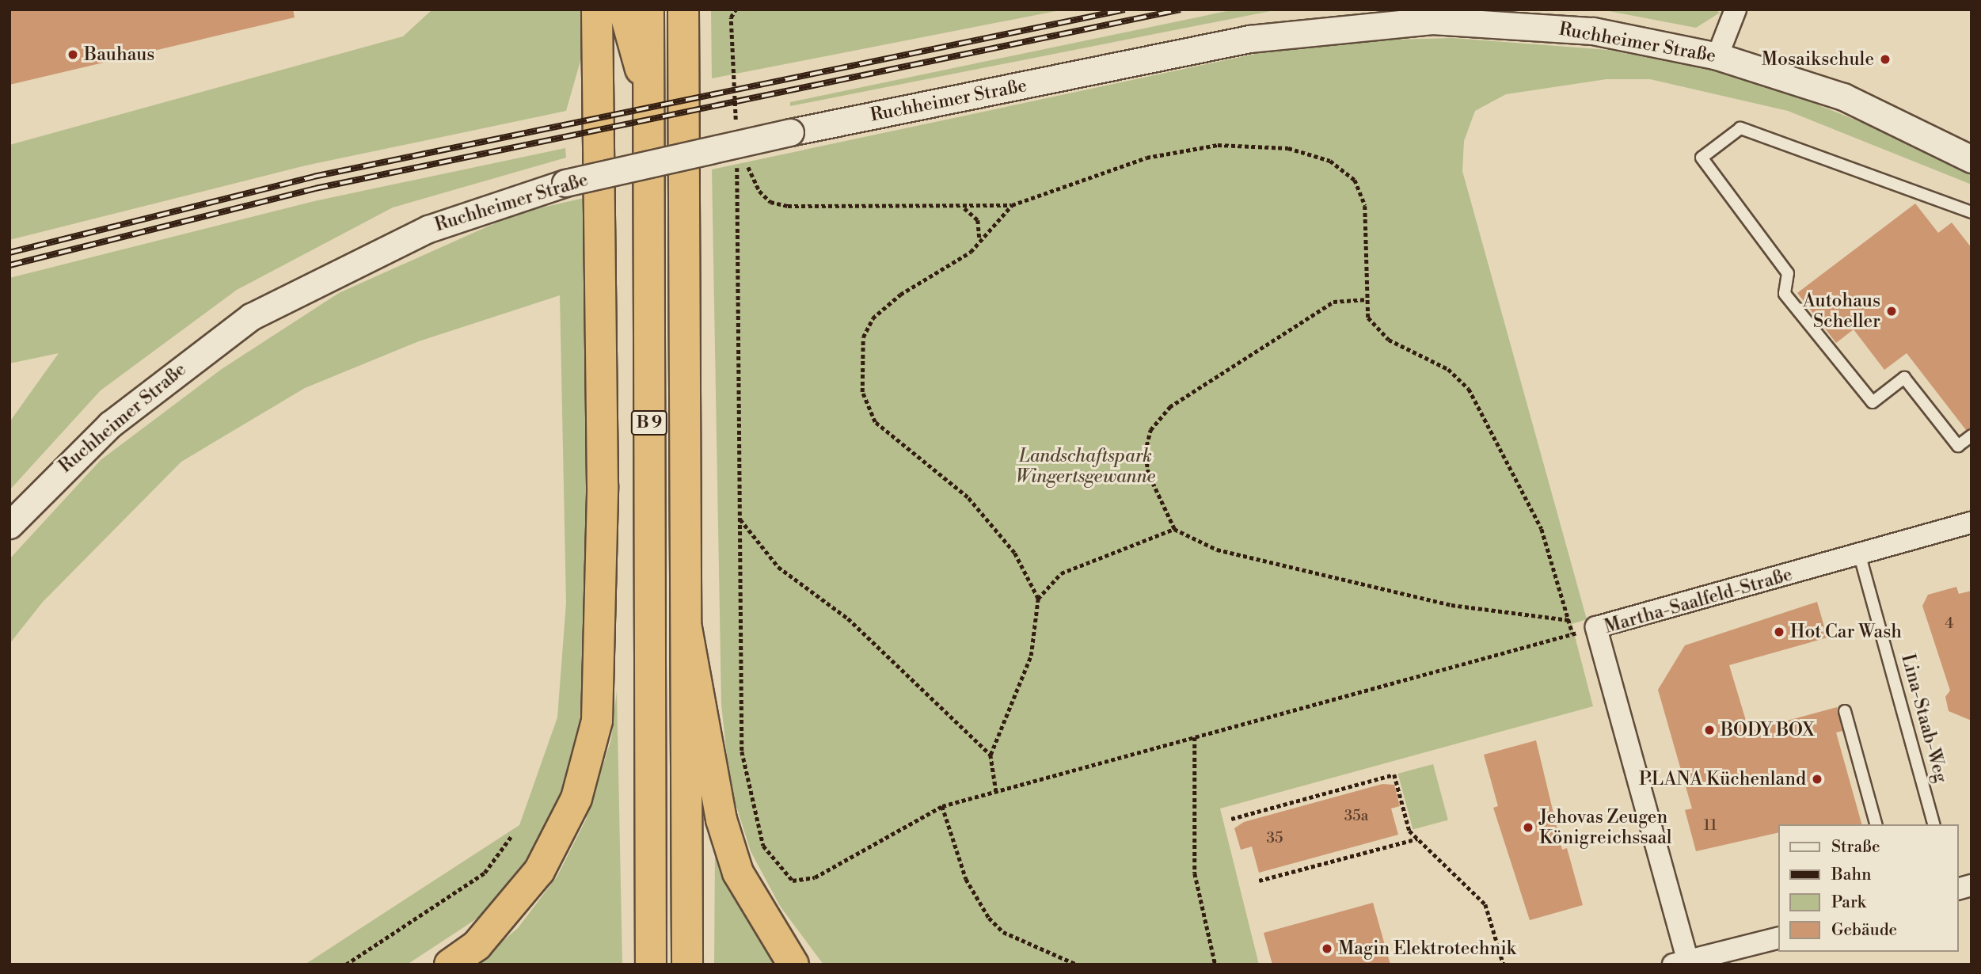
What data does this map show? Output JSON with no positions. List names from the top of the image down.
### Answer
{
  "streets": {
    "highway": ["B 9"],
    "street": ["Ruchheimer Straße", "Martha-Saalfeld-Straße"],
    "lane": ["Lina-Staab-Weg"]
  },
  "crossings": [
    ["Martha-Saalfeld-Straße", "Lina-Staab-Weg"]
  ],
  "parks": ["Landschaftspark Wingertsgewanne"],
  "places": [
    "Bauhaus",
    "Mosaikschule",
    "Autohaus Scheller",
    "Hot Car Wash",
    "BODY BOX",
    "PLANA Küchenland",
    "Jehovas Zeugen Königreichssaal",
    "Magin Elektrotechnik"
  ],
  "house_numbers": [
    "4",
    "35a",
    "11",
    "35"
  ],
  "legend": [
    "Straße",
    "Bahn",
    "Park",
    "Gebäude"
  ]
}
